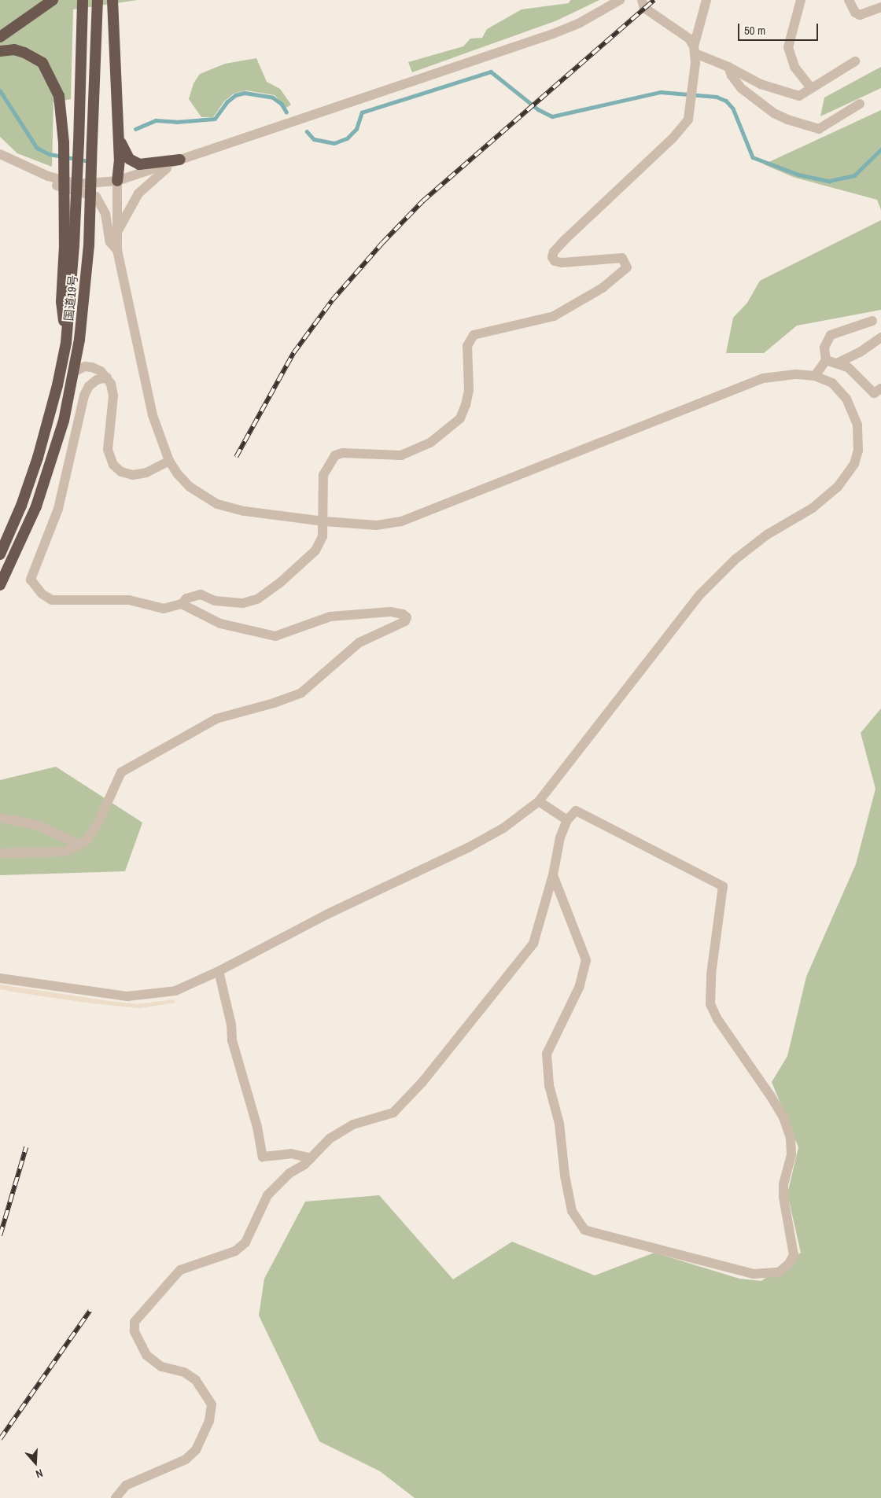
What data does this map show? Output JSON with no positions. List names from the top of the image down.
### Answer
{
  "streets": {
    "highway": ["国道19号"]
  },
  "scale_bar": "50 m",
  "north": "bottom"
}
